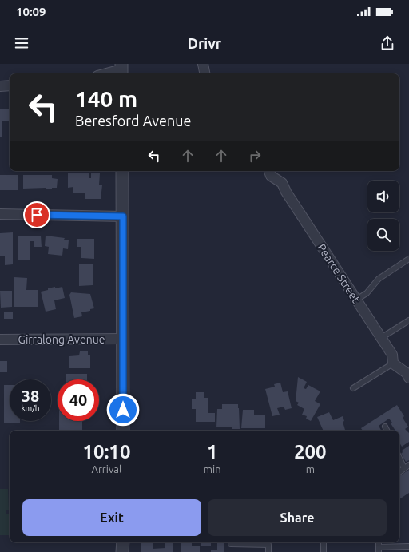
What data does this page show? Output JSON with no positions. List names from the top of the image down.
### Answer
{
  "streets": {
    "street": ["Pearce Street", "Girralong Avenue"]
  },
  "page": {
    "status": "10:09",
    "header": "Drivr",
    "turn": ["140 m", "Beresford Avenue"],
    "speed": "38 km/h",
    "limit": "40",
    "eta": [
      "10:10",
      "Arrival",
      "1",
      "min",
      "200",
      "m"
    ],
    "buttons": ["Exit", "Share"]
  }
}
